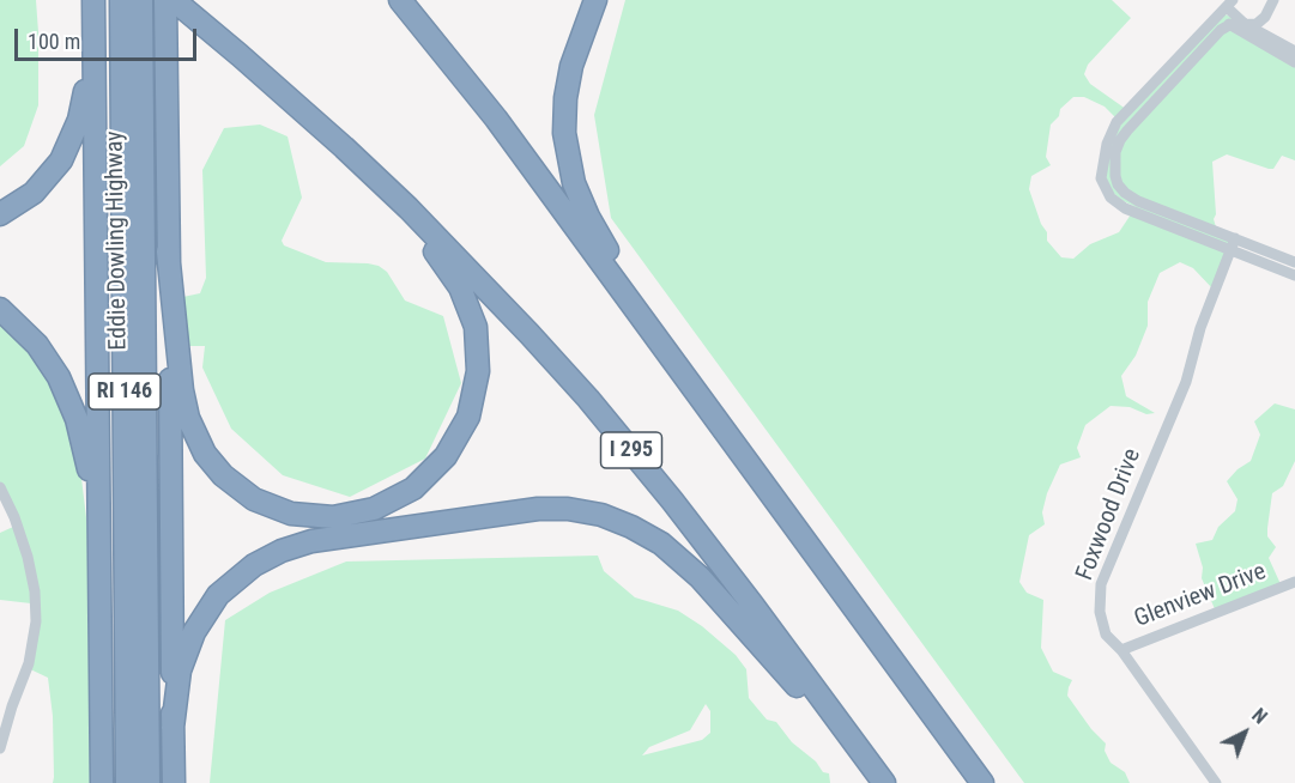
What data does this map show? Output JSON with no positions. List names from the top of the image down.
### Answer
{
  "streets": {
    "highway": ["Eddie Dowling Highway", "RI 146", "I 295"],
    "street": ["Foxwood Drive", "Glenview Drive"]
  },
  "crossings": [
    ["Foxwood Drive", "Glenview Drive"]
  ],
  "scale_bar": "100 m",
  "north": "top right"
}
